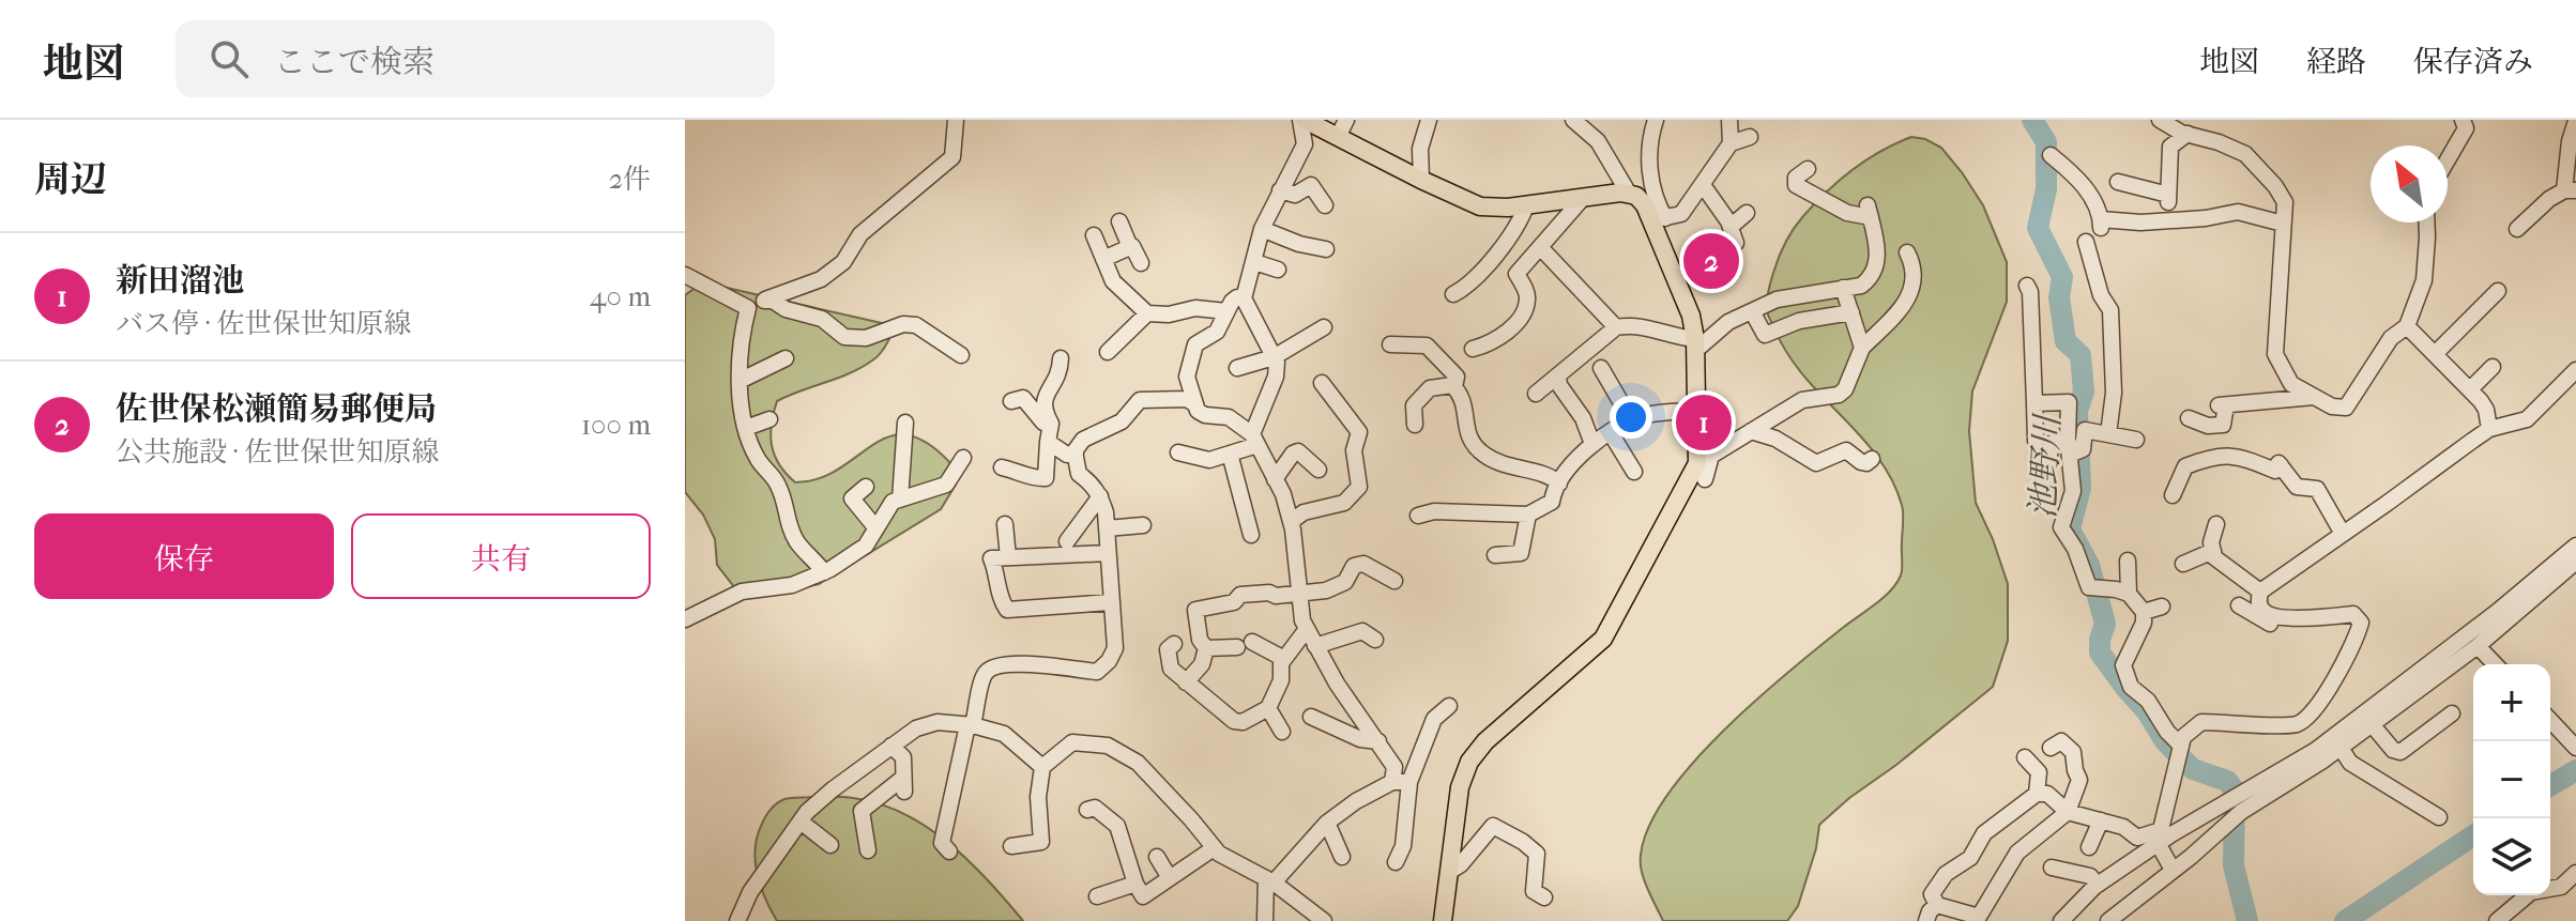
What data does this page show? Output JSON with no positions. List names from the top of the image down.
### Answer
{
  "water": ["池野川"],
  "north": "top left",
  "page": {
    "header": "地図",
    "search": "ここで検索",
    "nav": ["地図", "経路", "保存済み"],
    "heading": ["周辺", "2件"],
    "pins": ["2", "1"],
    "list": [
      {
        "mark": "1",
        "name": "新田溜池",
        "note": "バス停 · 佐世保世知原線",
        "value": "40 m"
      },
      {
        "mark": "2",
        "name": "佐世保松瀬簡易郵便局",
        "note": "公共施設 · 佐世保世知原線",
        "value": "100 m"
      }
    ],
    "buttons": ["保存", "共有"],
    "map_buttons": ["+", "−"]
  }
}
